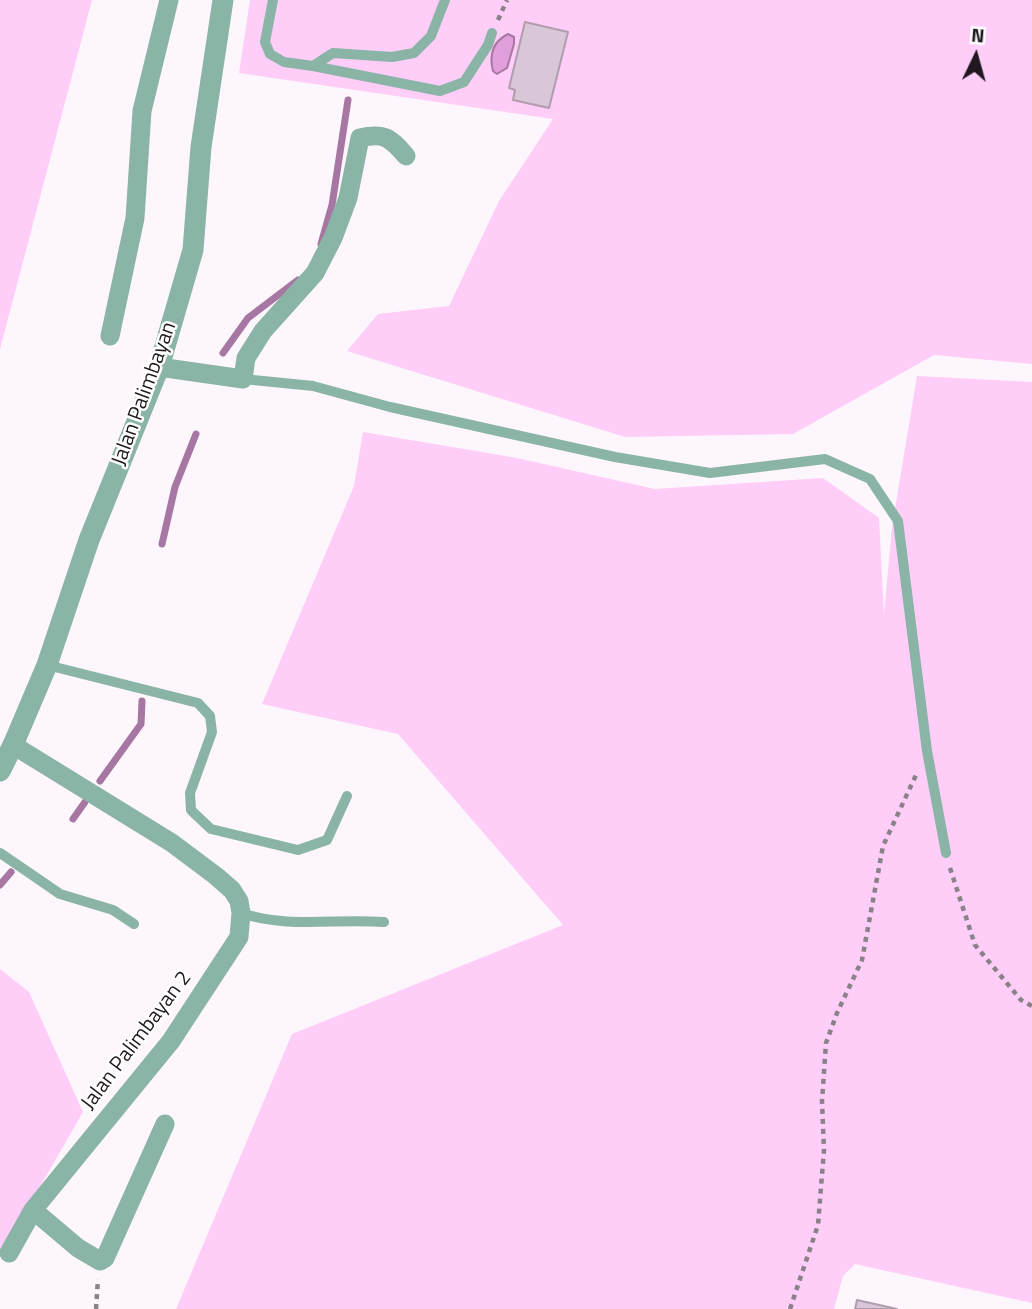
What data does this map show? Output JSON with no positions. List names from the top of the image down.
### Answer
{
  "streets": {
    "street": ["Jalan Palimbayan", "Jalan Palimbayan 2"]
  },
  "north": "top"
}
